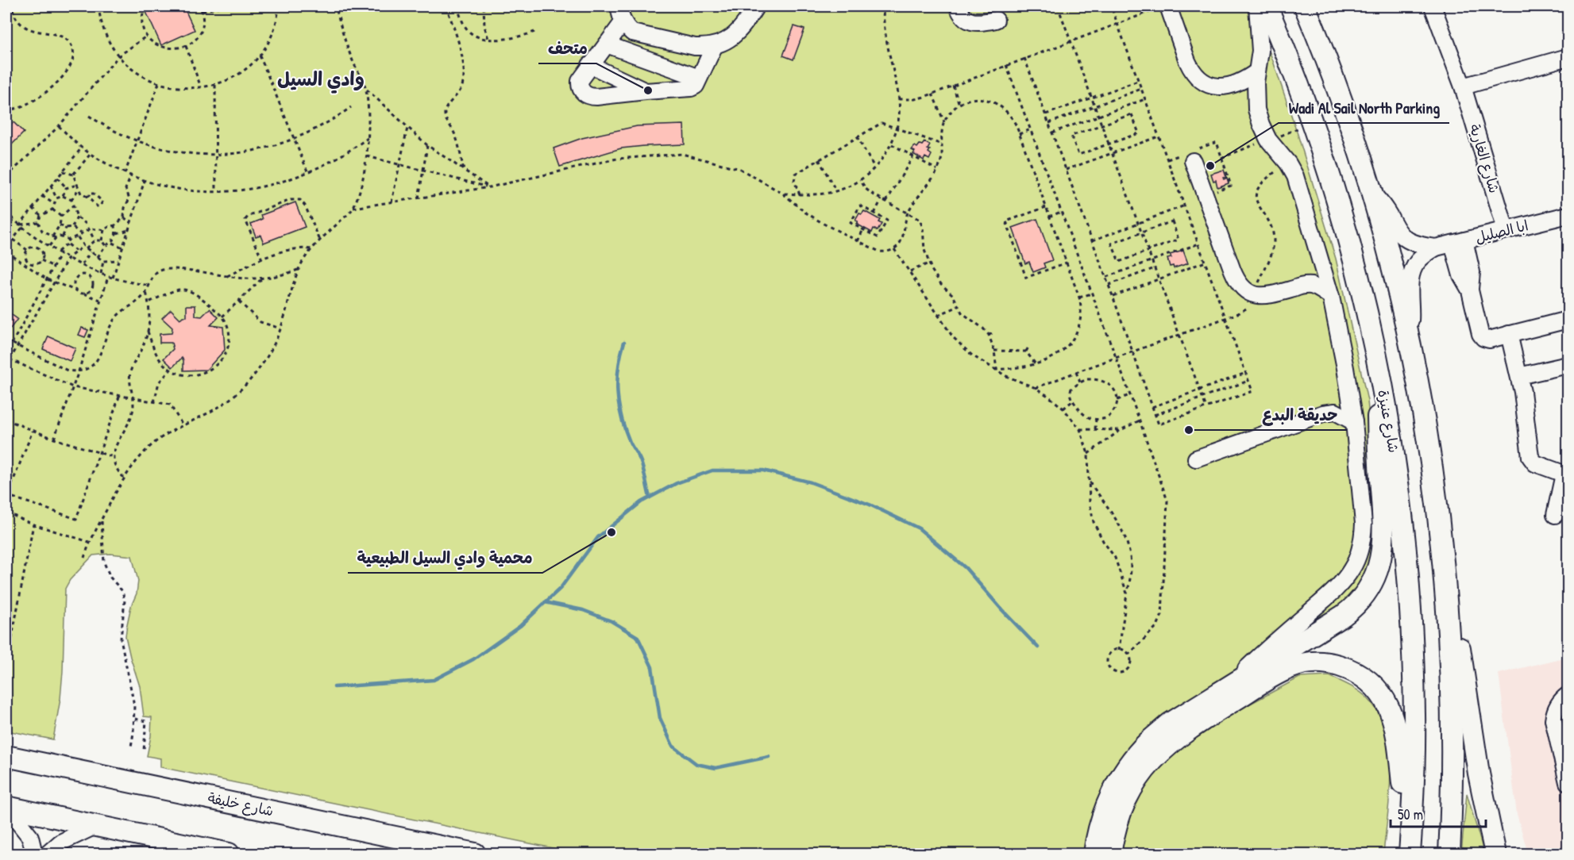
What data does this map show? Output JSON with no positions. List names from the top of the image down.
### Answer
{
  "streets": {
    "main road": ["شارع عنيزة", "شارع خليفة"],
    "street": ["شارع الغارية", "ابا الصليل"]
  },
  "crossings": [
    ["شارع الغارية", "ابا الصليل"]
  ],
  "districts": ["وادي السيل"],
  "places": [
    "متحف",
    "Wadi Al Sail North Parking",
    "حديقة البدع",
    "محمية وادي السيل الطبيعية"
  ],
  "scale_bar": "50 m"
}
